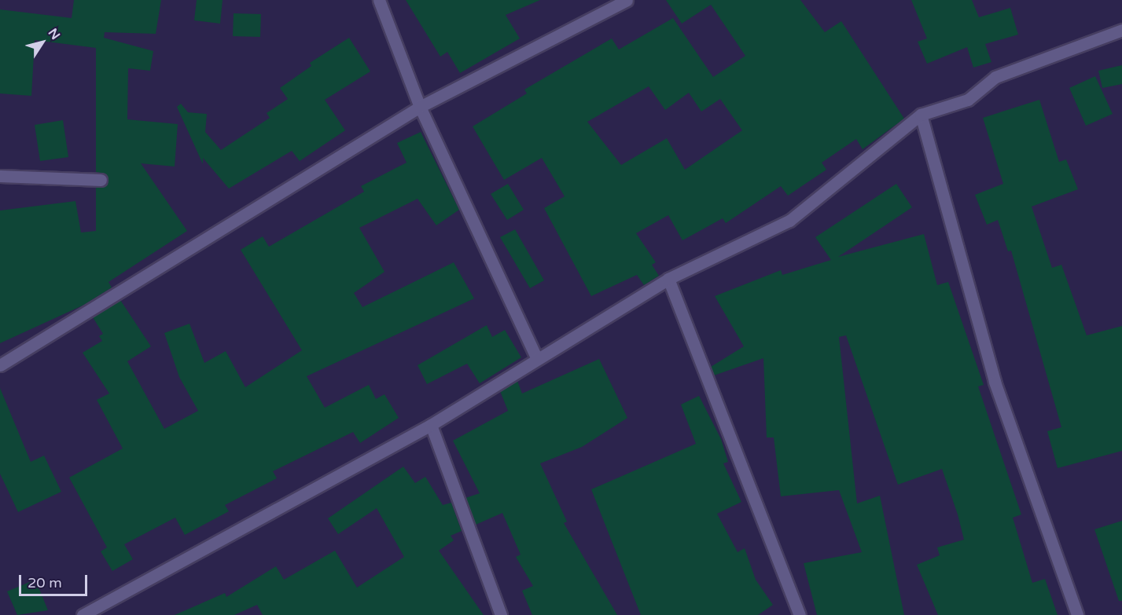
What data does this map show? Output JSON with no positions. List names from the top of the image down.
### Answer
{
  "scale_bar": "20 m",
  "north": "top right"
}
